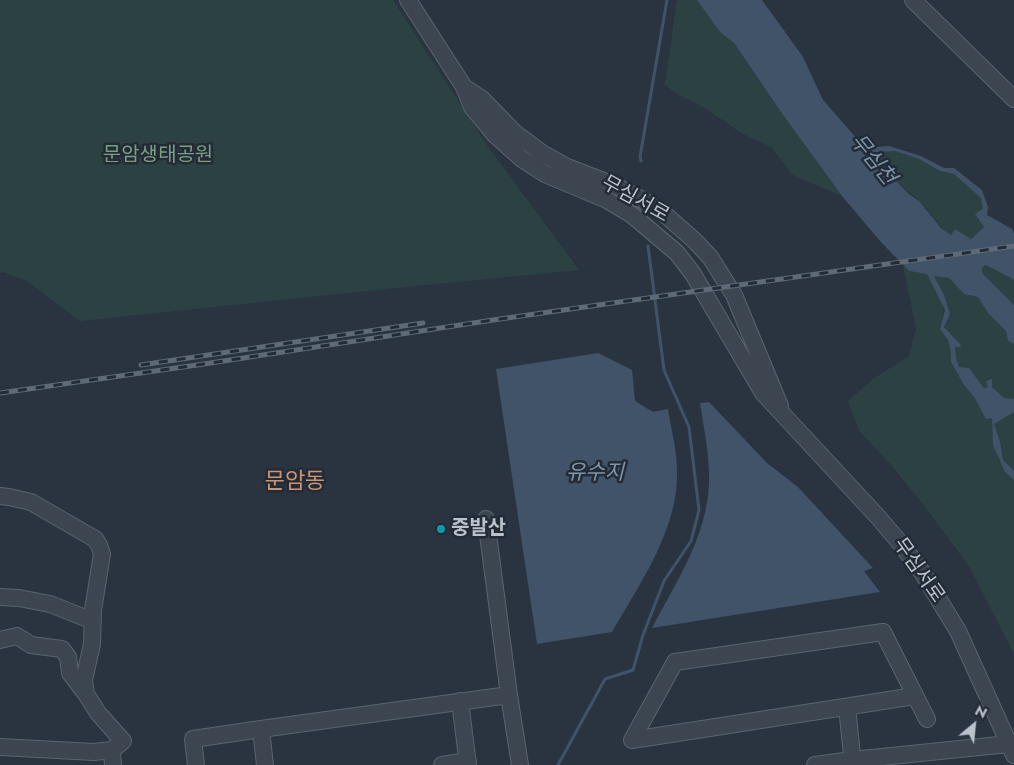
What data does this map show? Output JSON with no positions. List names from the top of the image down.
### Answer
{
  "streets": {
    "street": ["무심서로"]
  },
  "districts": ["문암동"],
  "water": ["무심천", "유수지"],
  "parks": ["문암생태공원"],
  "places": ["중발산"],
  "north": "top right"
}
